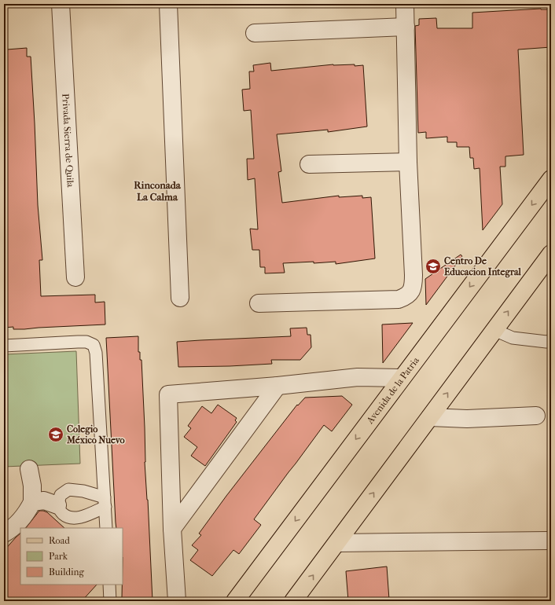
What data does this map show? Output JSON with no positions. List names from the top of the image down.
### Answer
{
  "streets": {
    "main road": ["Avenida de la Patria"],
    "street": ["Privada Sierra de Quila"]
  },
  "districts": ["Rinconada La Calma"],
  "places": {
    "school or university": ["Centro De Educacion Integral", "Colegio México Nuevo"]
  },
  "legend": ["Road", "Park", "Building"]
}
